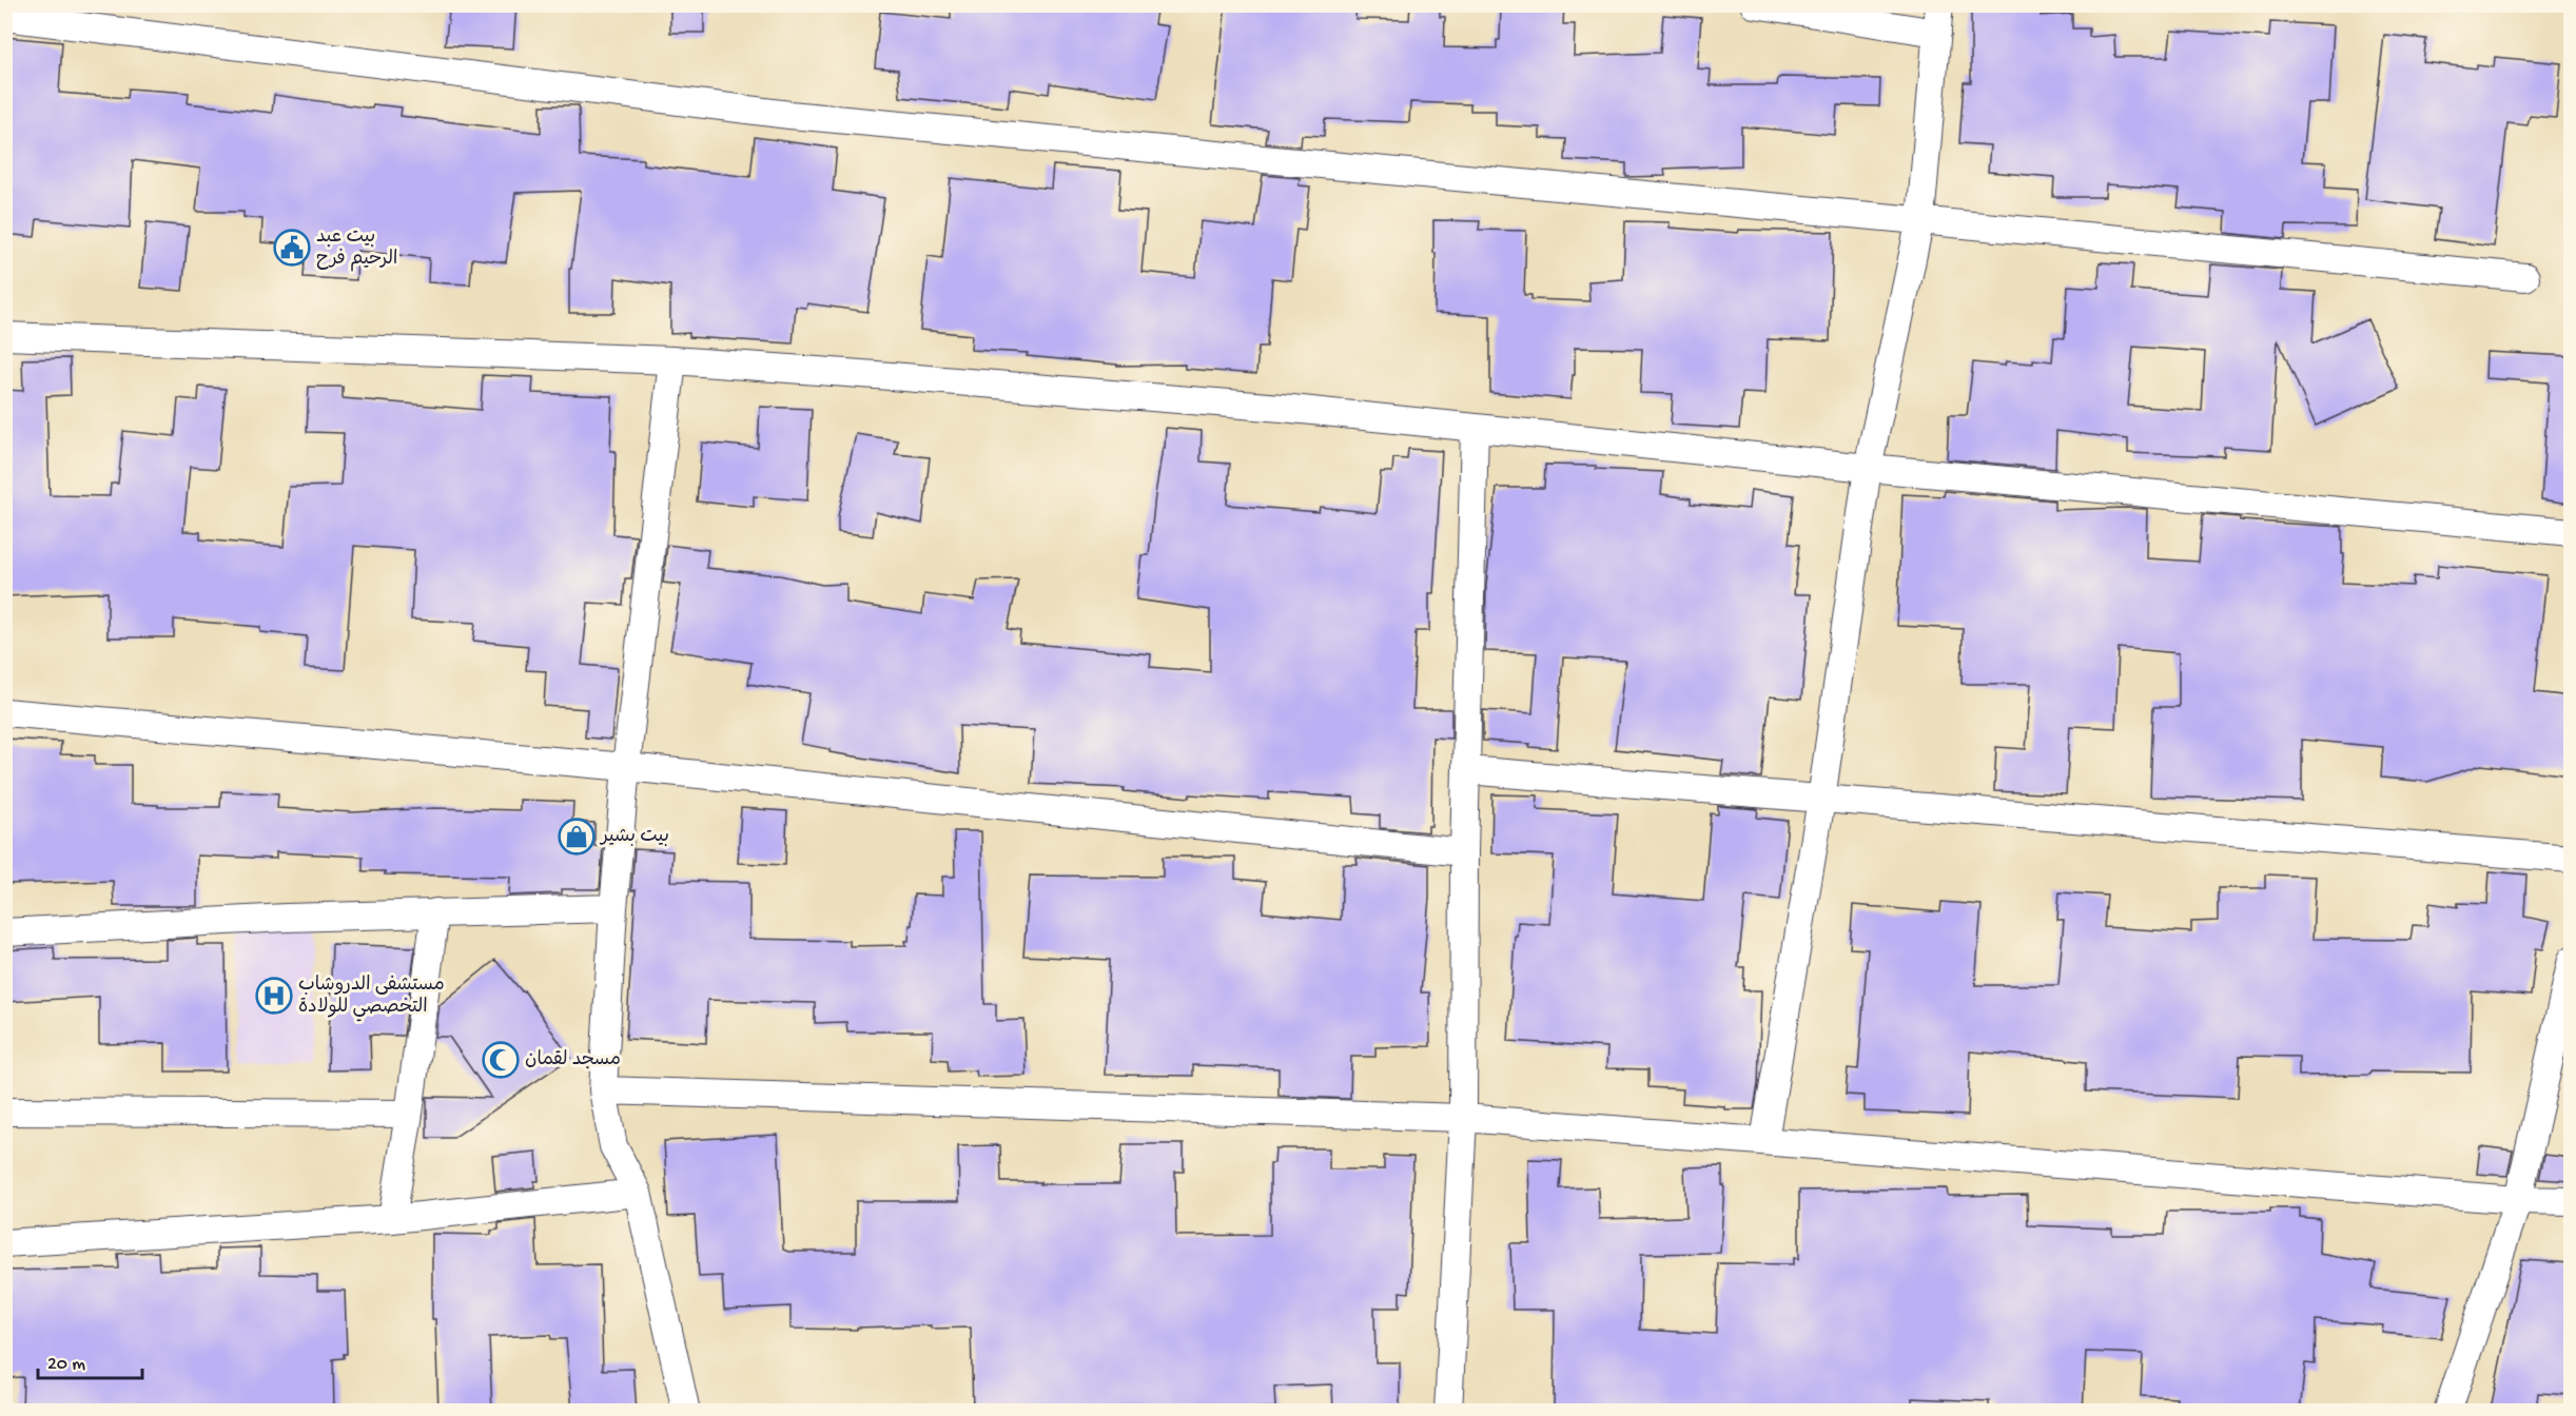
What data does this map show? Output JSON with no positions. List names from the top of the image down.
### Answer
{
  "places": {
    "public building": ["بيت عبد الرحيم فرح"],
    "shop": ["بيت بشير"],
    "hospital": ["مستشفى الدروشاب التخصصي للولادة"],
    "mosque": ["مسجد لقمان"]
  },
  "scale_bar": "20 m"
}
